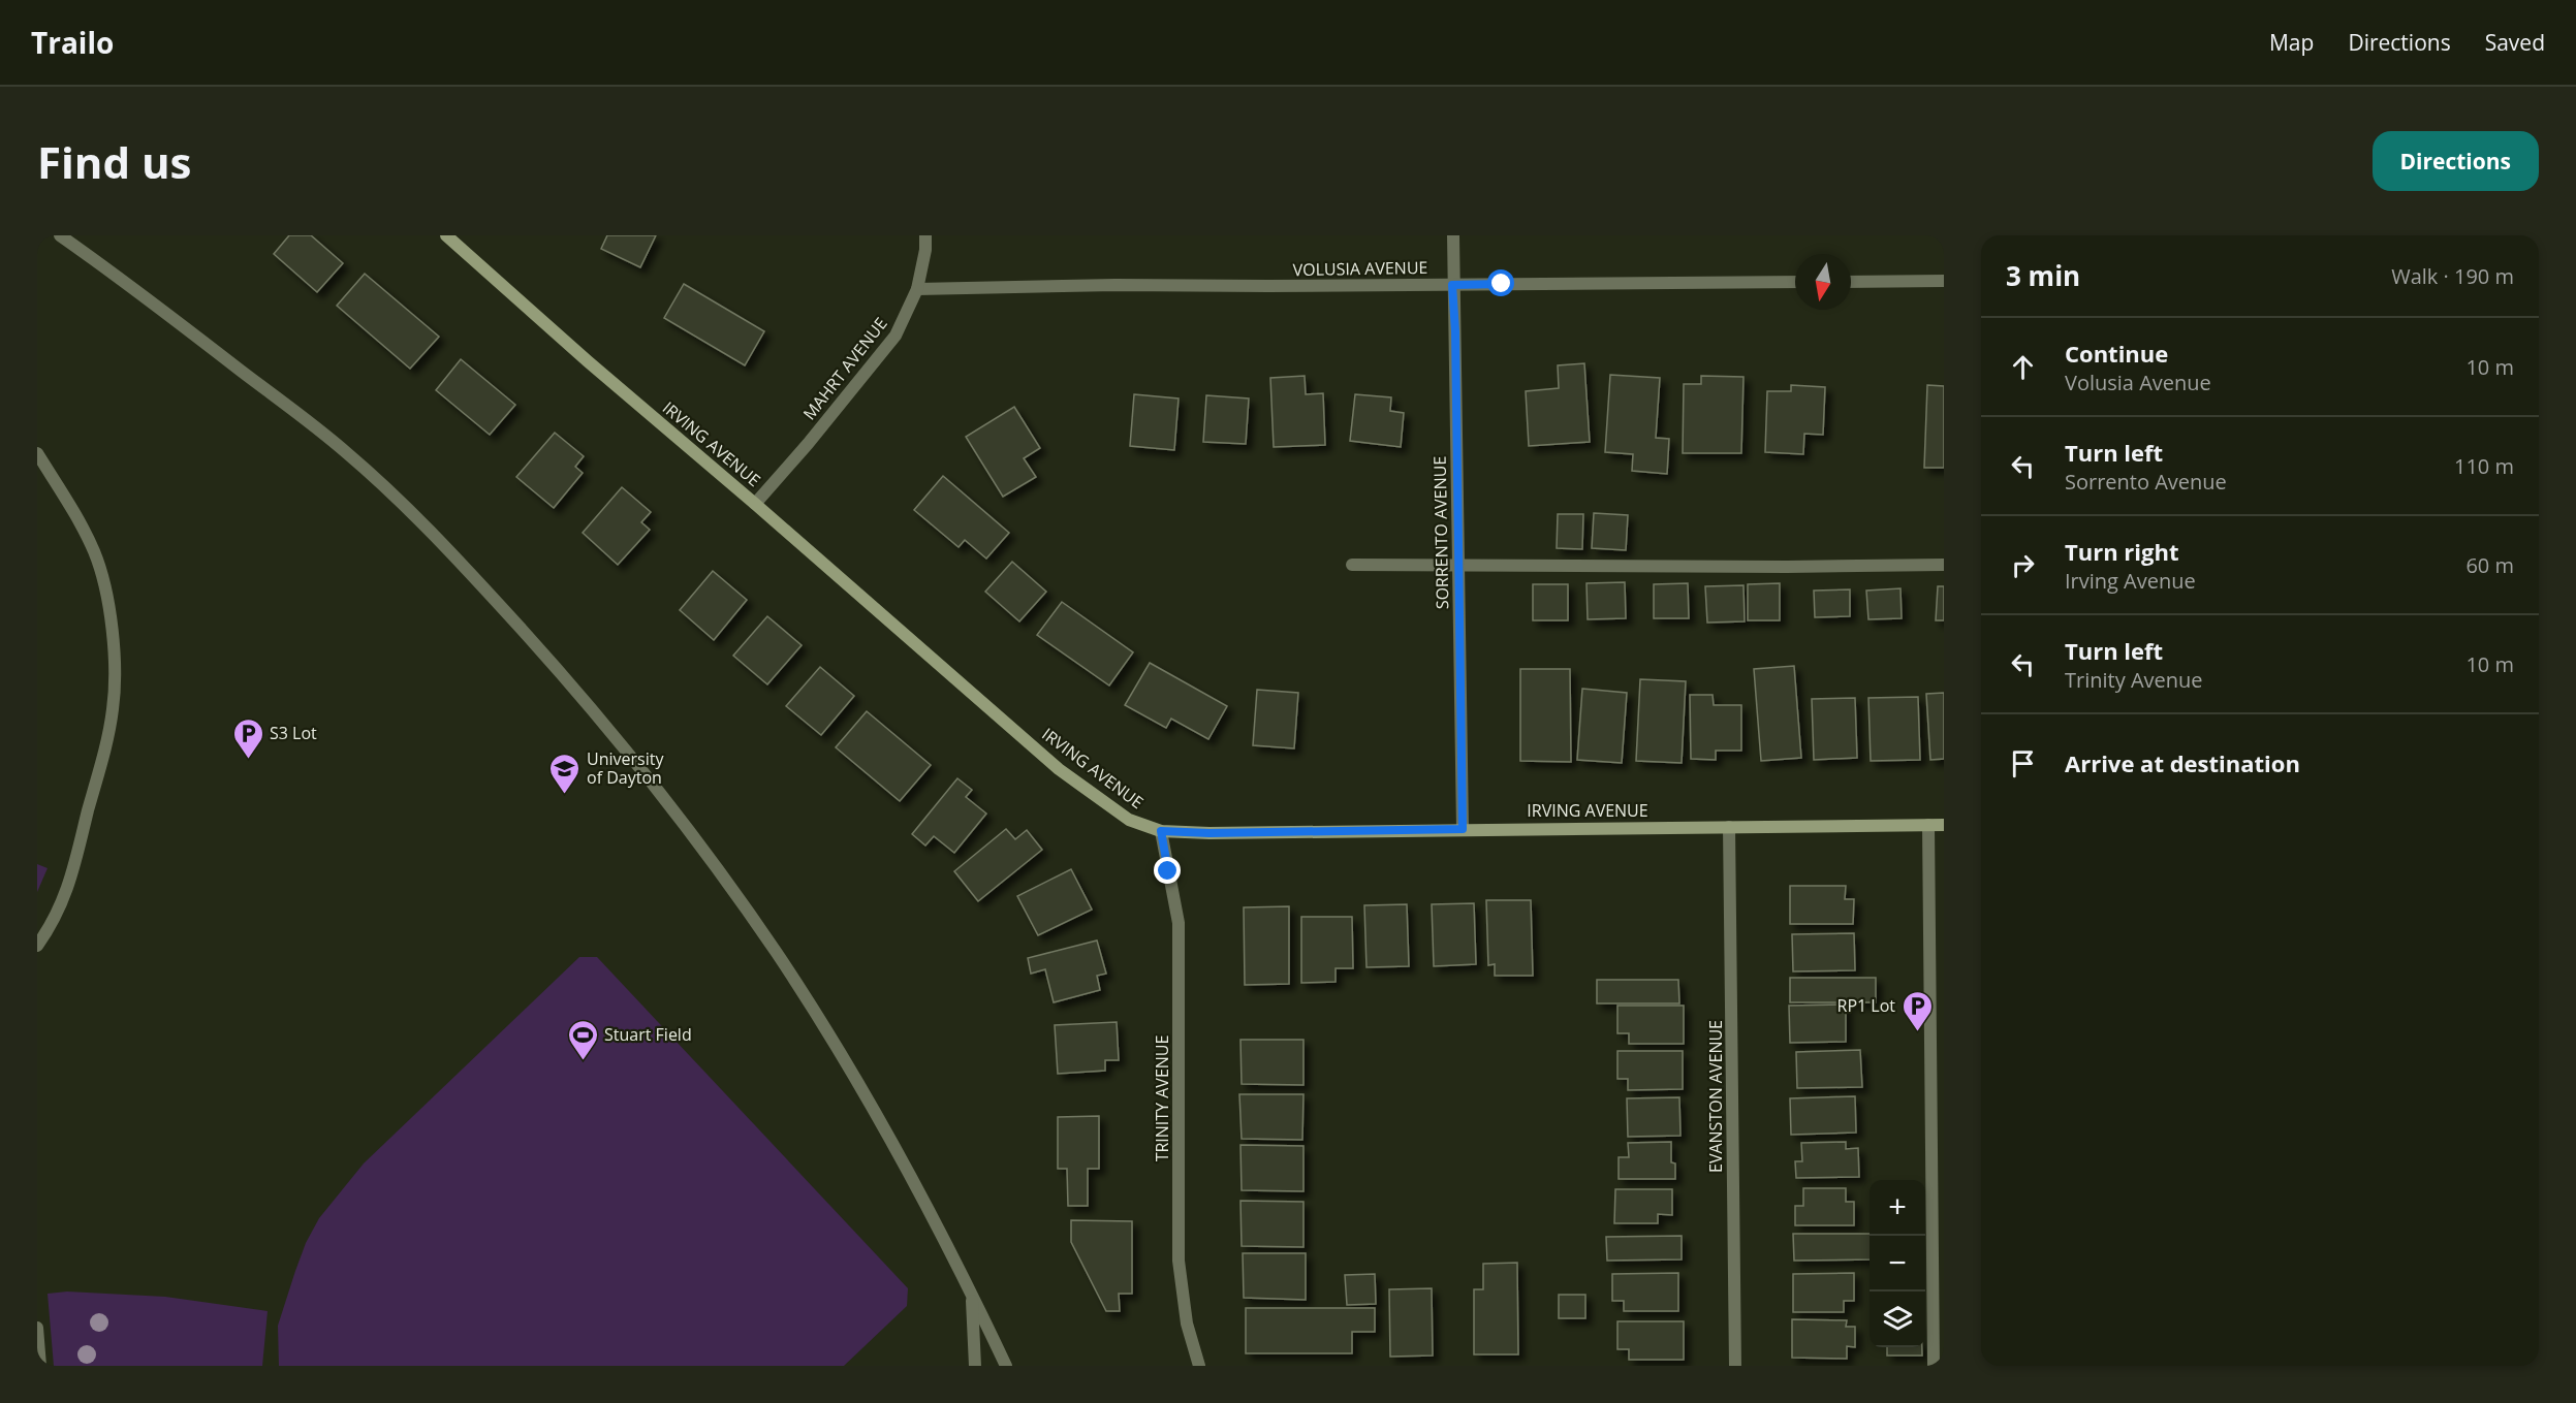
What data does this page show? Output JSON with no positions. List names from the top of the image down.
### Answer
{
  "streets": {
    "street": [
      "VOLUSIA AVENUE",
      "MAHRT AVENUE",
      "IRVING AVENUE",
      "SORRENTO AVENUE",
      "EVANSTON AVENUE",
      "TRINITY AVENUE"
    ]
  },
  "crossings": [
    ["VOLUSIA AVENUE", "MAHRT AVENUE"],
    ["VOLUSIA AVENUE", "SORRENTO AVENUE"],
    ["MAHRT AVENUE", "IRVING AVENUE"],
    ["IRVING AVENUE", "SORRENTO AVENUE"],
    ["IRVING AVENUE", "EVANSTON AVENUE"],
    ["IRVING AVENUE", "TRINITY AVENUE"]
  ],
  "places": {
    "parking": ["S3 Lot", "RP1 Lot"],
    "school or university": ["University of Dayton"],
    "sports": ["Stuart Field"]
  },
  "north": "bottom",
  "page": {
    "header": "Trailo",
    "nav": ["Map", "Directions", "Saved"],
    "buttons": "Directions",
    "title": "Find us",
    "heading": ["3 min", "Walk · 190 m"],
    "list": [
      ["Continue", "Volusia Avenue", "10 m"],
      ["Turn left", "Sorrento Avenue", "110 m"],
      ["Turn right", "Irving Avenue", "60 m"],
      ["Turn left", "Trinity Avenue", "10 m"],
      "Arrive at destination"
    ],
    "map_buttons": ["+", "−"]
  }
}
